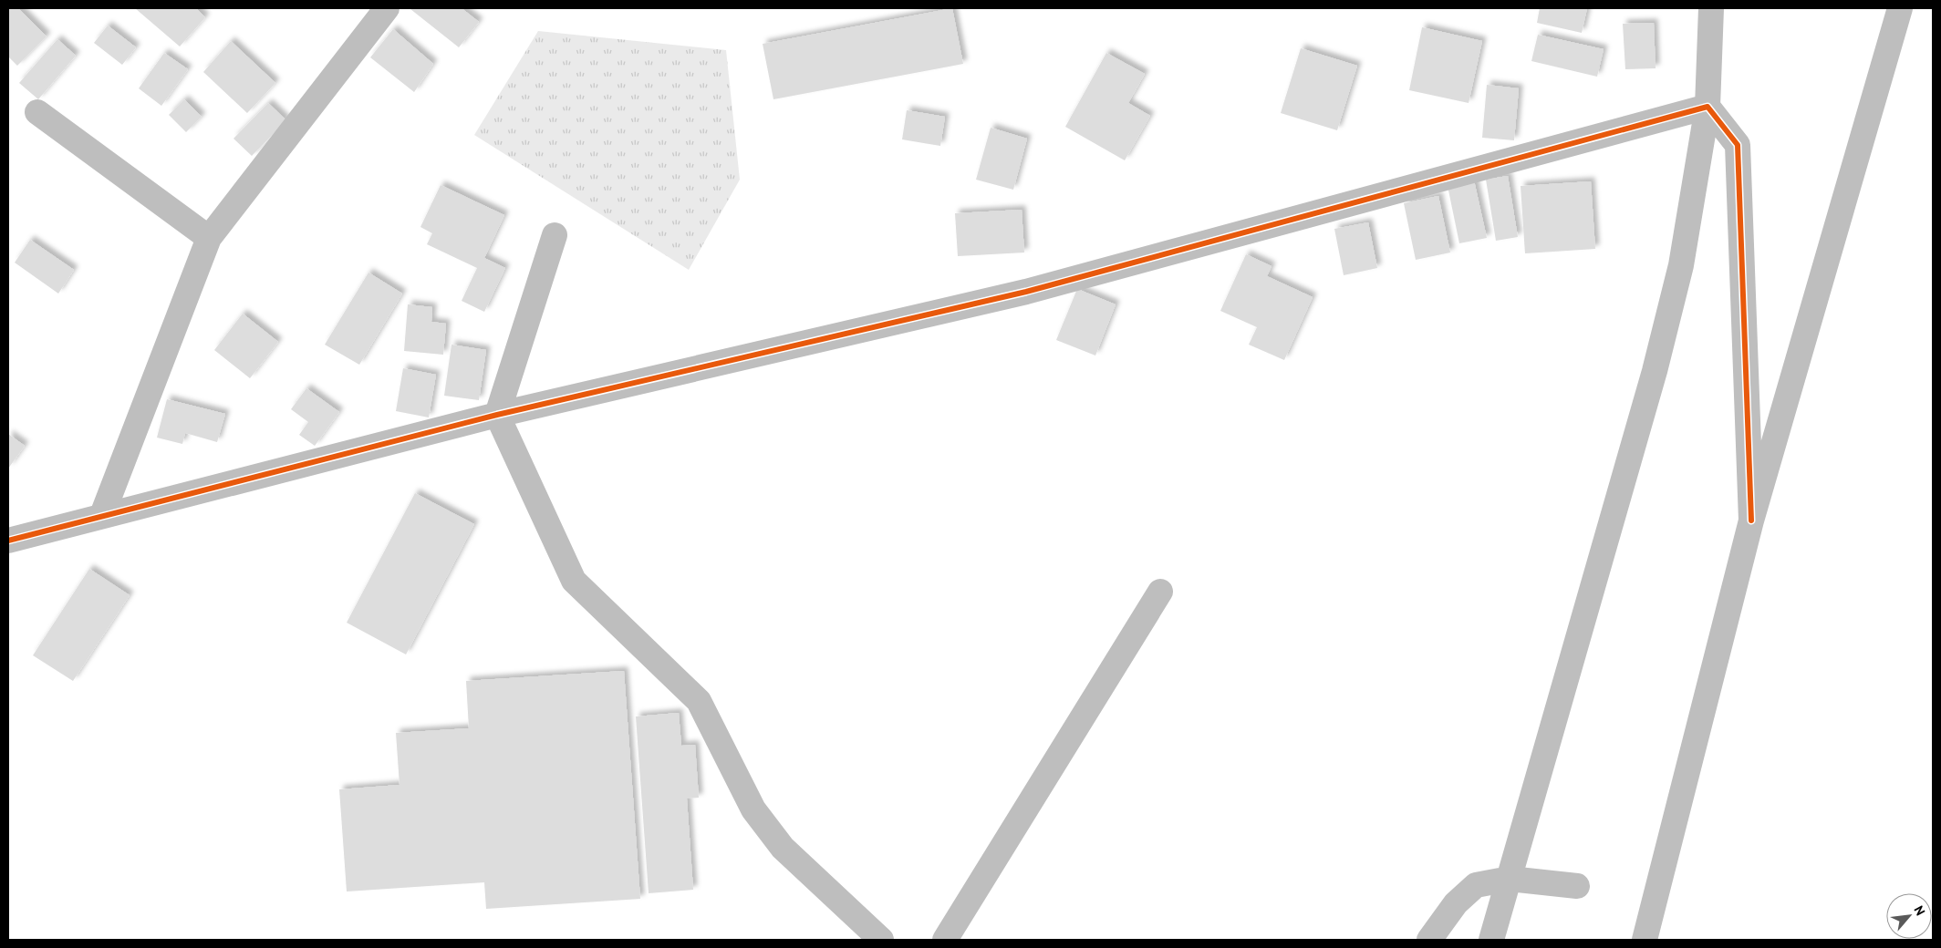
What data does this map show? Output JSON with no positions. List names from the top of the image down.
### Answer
{
  "north": "top right"
}
